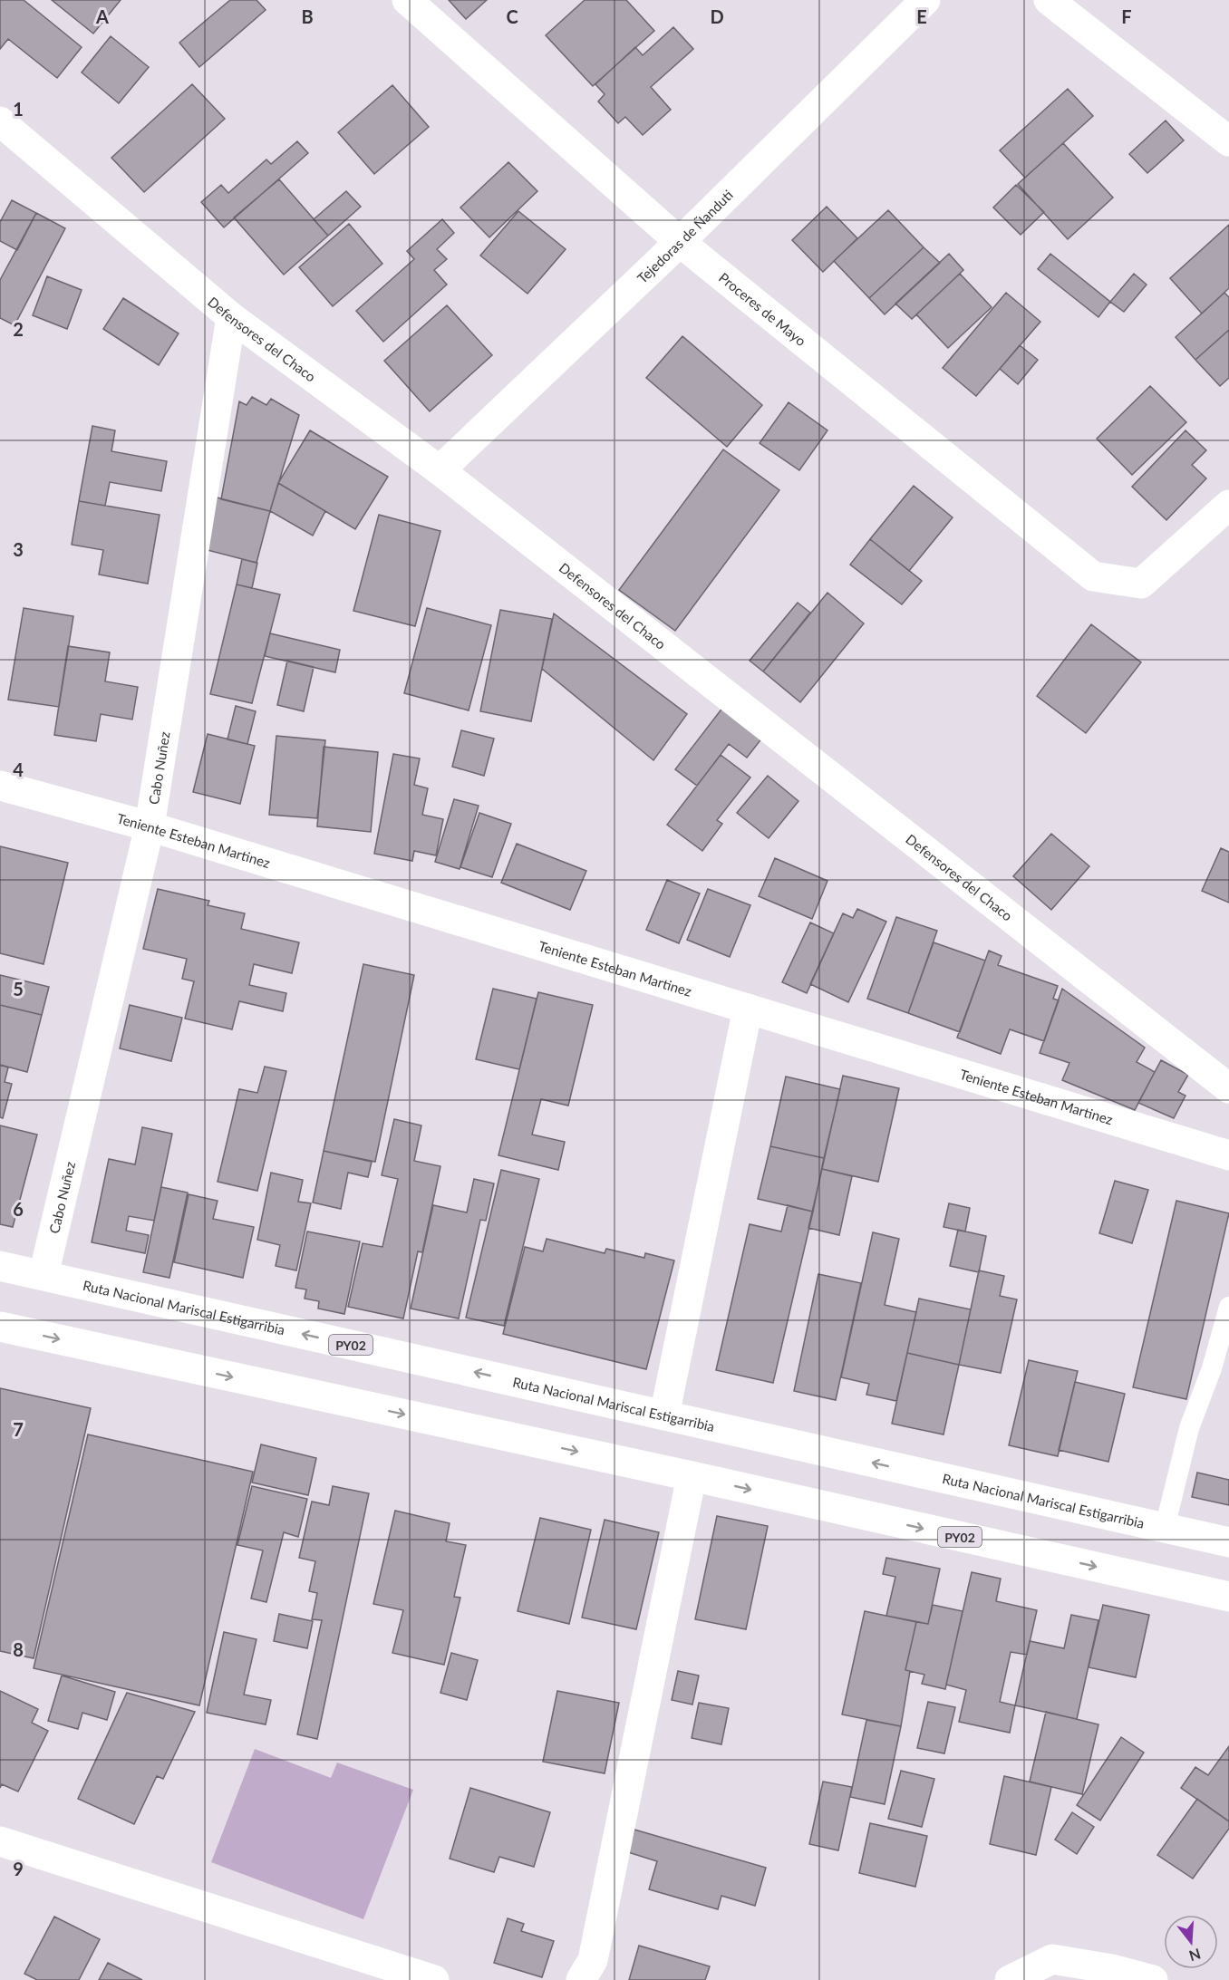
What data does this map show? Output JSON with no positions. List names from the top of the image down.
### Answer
{
  "streets": {
    "main road": [
      "Tejedoras de Ñanduti",
      "Proceres de Mayo",
      "Defensores del Chaco",
      "Cabo Nuñez",
      "Teniente Esteban Martinez",
      "Ruta Nacional Mariscal Estigarribia",
      "PY02"
    ]
  },
  "crossings": [
    ["Tejedoras de Ñanduti", "Proceres de Mayo"],
    ["Tejedoras de Ñanduti", "Defensores del Chaco"],
    ["Defensores del Chaco", "Cabo Nuñez"],
    ["Cabo Nuñez", "Teniente Esteban Martinez"],
    ["Cabo Nuñez", "Ruta Nacional Mariscal Estigarribia"]
  ],
  "north": "bottom",
  "grid": {
    "columns": [
      "A",
      "B",
      "C",
      "D",
      "E",
      "F"
    ],
    "rows": [
      "1",
      "2",
      "3",
      "4",
      "5",
      "6",
      "7",
      "8",
      "9"
    ]
  }
}
